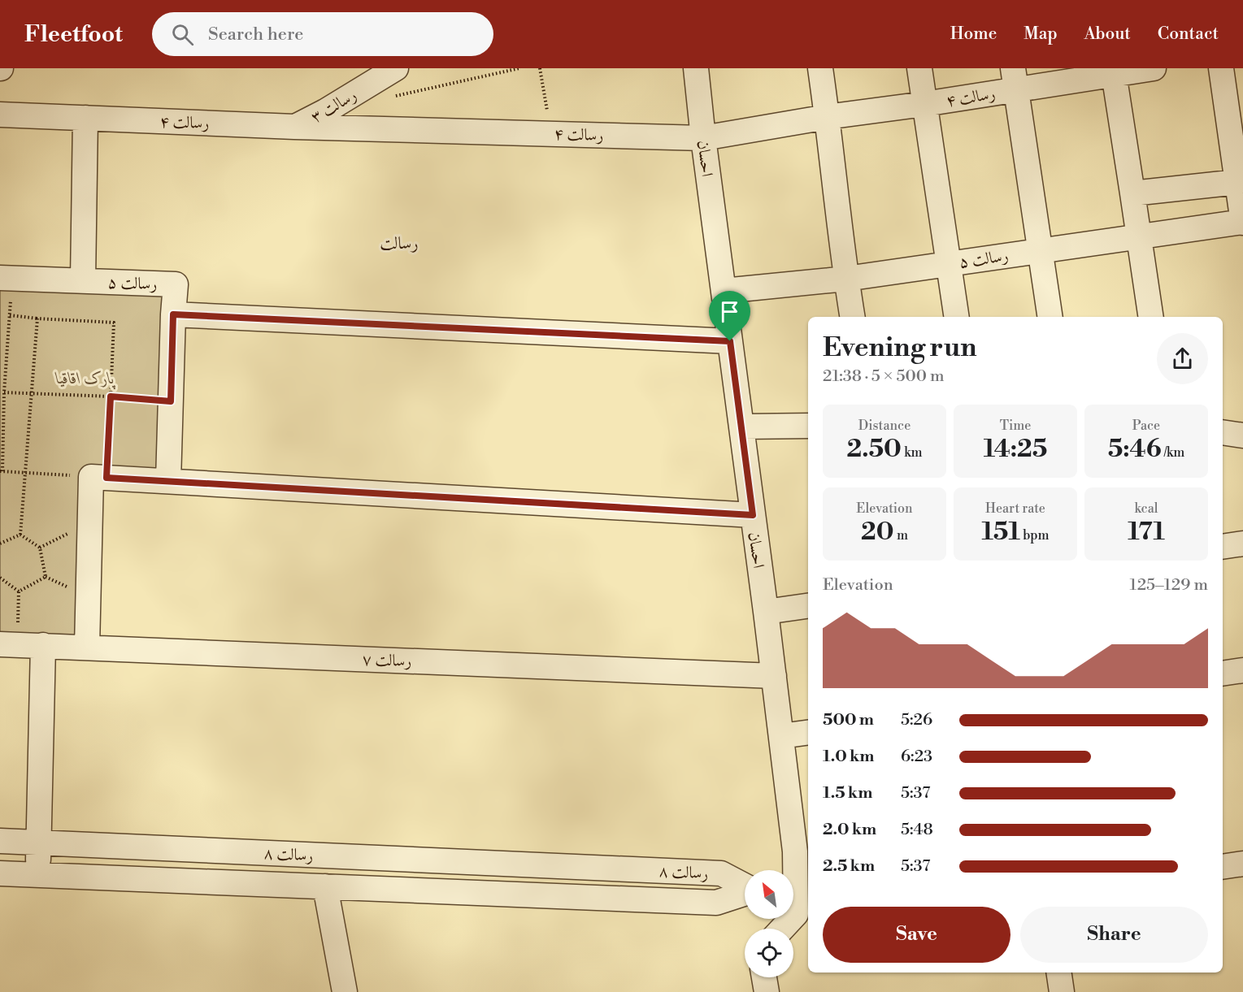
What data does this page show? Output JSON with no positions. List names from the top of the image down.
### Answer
{
  "streets": {
    "street": [
      "رسالت ۴",
      "رسالت ۳",
      "احسان",
      "رسالت ۵",
      "رسالت ۷",
      "رسالت ۸"
    ]
  },
  "crossings": [
    ["رسالت ۴", "رسالت ۳"],
    ["رسالت ۴", "احسان"],
    ["احسان", "رسالت ۵"],
    ["احسان", "رسالت ۷"]
  ],
  "districts": ["رسالت"],
  "parks": ["پارک اقاقیا"],
  "north": "top left",
  "page": {
    "header": "Fleetfoot",
    "search": "Search here",
    "nav": [
      "Home",
      "Map",
      "About",
      "Contact"
    ],
    "heading": ["Evening run", "21:38 · 5 × 500 m"],
    "stats": [
      ["Distance", "2.50 km"],
      ["Time", "14:25"],
      ["Pace", "5:46 /km"],
      ["Elevation", "20 m"],
      ["Heart rate", "151 bpm"],
      ["kcal", "171"]
    ],
    "chart": ["Elevation", "125–129 m"],
    "list": [
      {
        "name": "500 m",
        "note": "5:26"
      },
      {
        "name": "1.0 km",
        "note": "6:23"
      },
      {
        "name": "1.5 km",
        "note": "5:37"
      },
      {
        "name": "2.0 km",
        "note": "5:48"
      },
      {
        "name": "2.5 km",
        "note": "5:37"
      }
    ],
    "buttons": ["Save", "Share"]
  }
}
